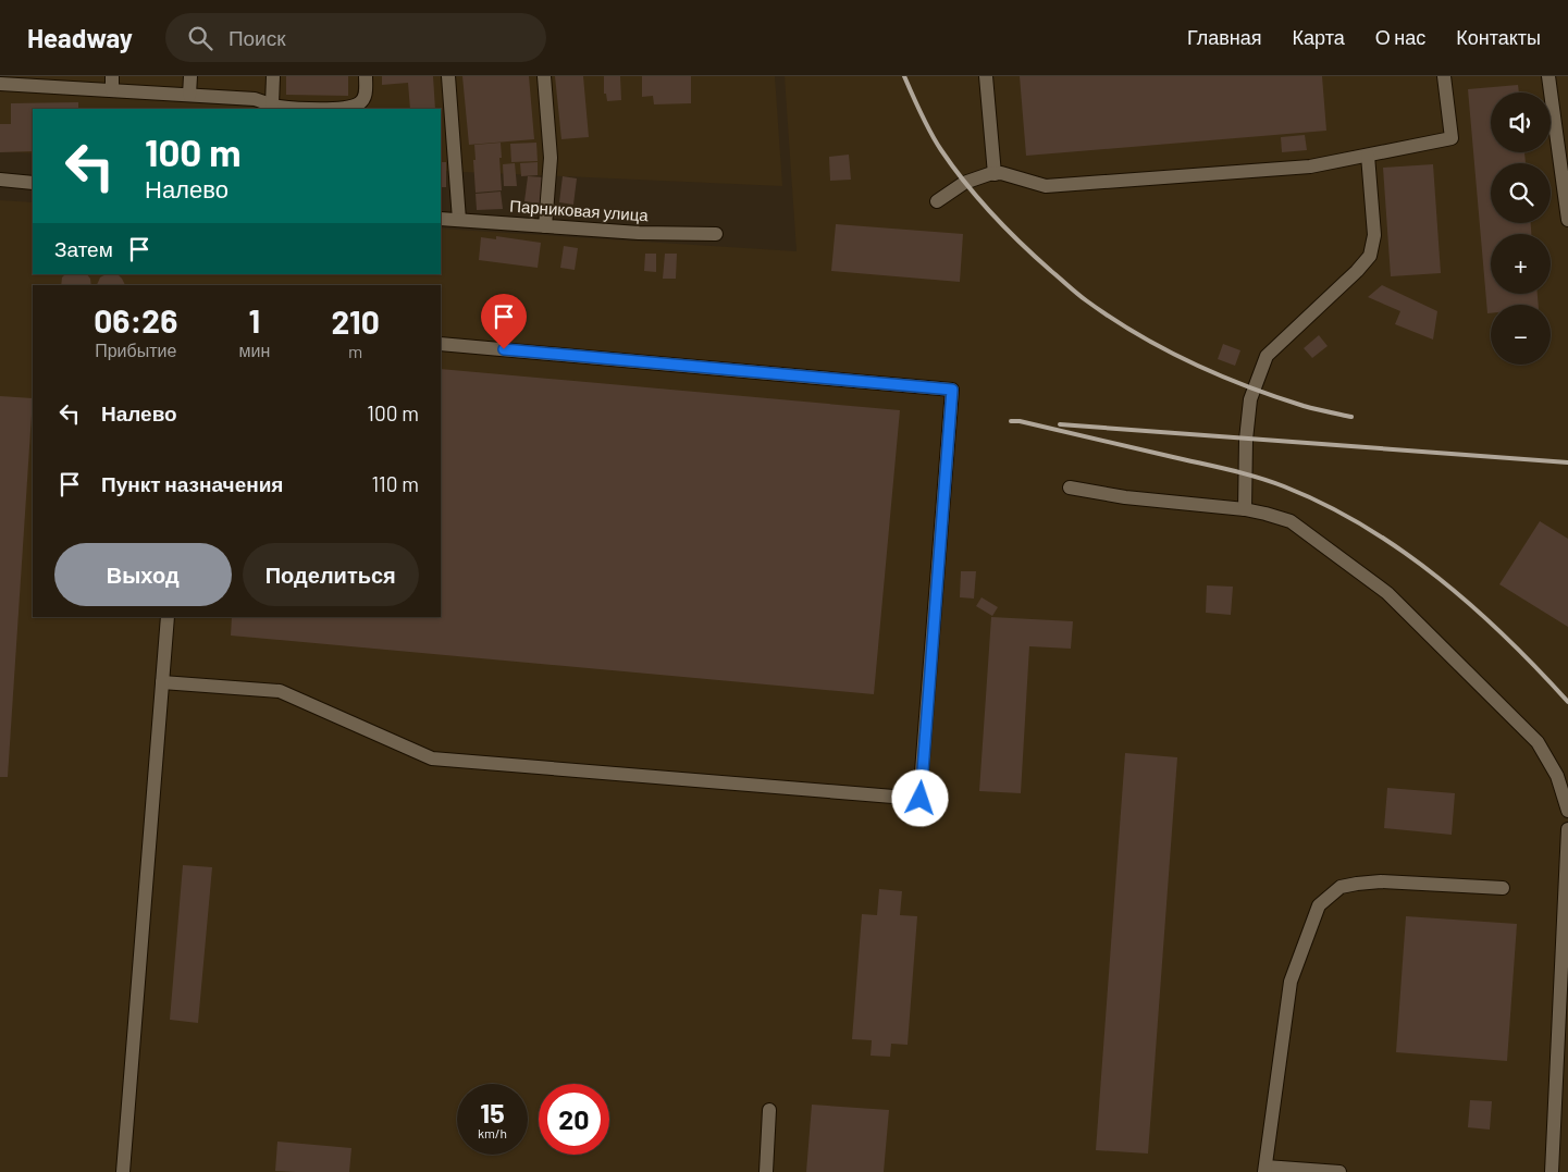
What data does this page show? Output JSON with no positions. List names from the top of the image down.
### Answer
{
  "streets": {
    "lane": ["Парниковая улица"]
  },
  "page": {
    "header": "Headway",
    "search": "Поиск",
    "nav": [
      "Главная",
      "Карта",
      "О нас",
      "Контакты"
    ],
    "map_buttons": ["+", "−"],
    "turn": ["100 m", "Налево"],
    "then": "Затем",
    "eta": [
      "06:26",
      "Прибытие",
      "1",
      "мин",
      "210",
      "m"
    ],
    "list": [
      {
        "name": "Налево",
        "value": "100 m"
      },
      {
        "name": "Пункт назначения",
        "value": "110 m"
      }
    ],
    "buttons": ["Выход", "Поделиться"],
    "speed": "15 km/h",
    "limit": "20"
  }
}
